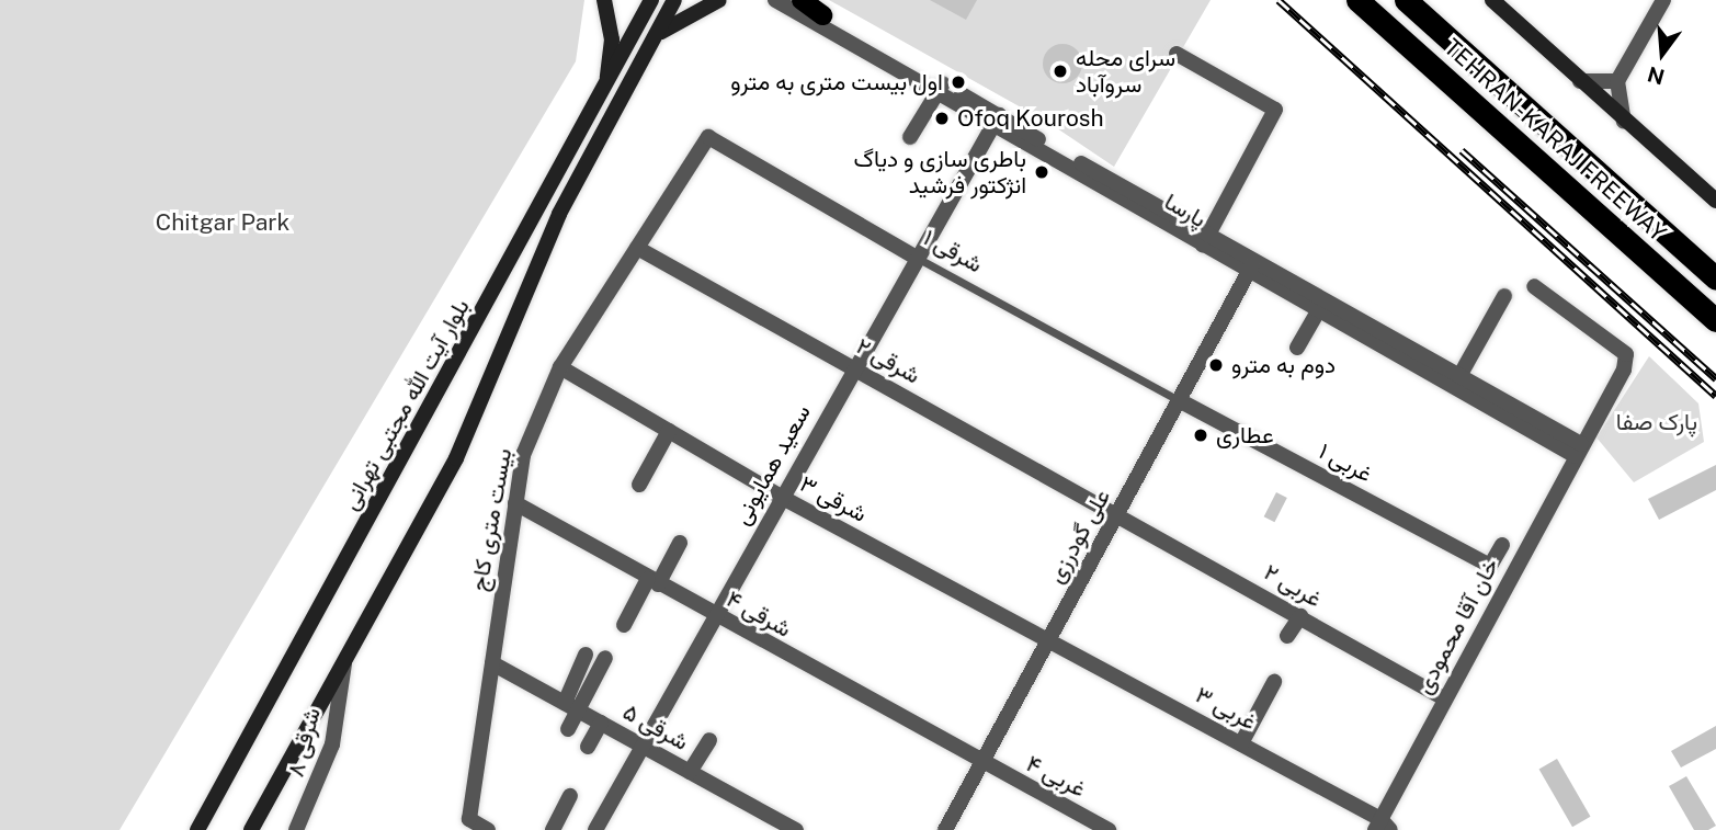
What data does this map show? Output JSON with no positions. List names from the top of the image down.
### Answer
{
  "streets": {
    "highway": ["TEHRAN-KARAJ FREEWAY"],
    "main road": ["بلوار آیت الله مجتبی تهرانی"],
    "street": [
      "پارسا",
      "۱ شرقی",
      "۲ شرقی",
      "۱ غربی",
      "سعید همایونی",
      "۳ شرقی",
      "بیست متری کاج",
      "علی گودرزی",
      "۲ غربی",
      "۴ شرقی",
      "خان آقا محمودی",
      "۳ غربی",
      "۵ شرقی",
      "۸ شرقی",
      "۴ غربی"
    ]
  },
  "crossings": [
    ["پارسا", "سعید همایونی"],
    ["پارسا", "علی گودرزی"],
    ["پارسا", "خان آقا محمودی"],
    ["۱ شرقی", "۱ غربی"],
    ["۱ شرقی", "سعید همایونی"],
    ["۱ شرقی", "بیست متری کاج"],
    ["۱ شرقی", "علی گودرزی"],
    ["۲ شرقی", "سعید همایونی"],
    ["۲ شرقی", "بیست متری کاج"],
    ["۲ شرقی", "علی گودرزی"],
    ["۲ شرقی", "۲ غربی"],
    ["۱ غربی", "علی گودرزی"],
    ["سعید همایونی", "۳ شرقی"],
    ["سعید همایونی", "۴ شرقی"],
    ["سعید همایونی", "۵ شرقی"],
    ["۳ شرقی", "بیست متری کاج"],
    ["۳ شرقی", "علی گودرزی"],
    ["۳ شرقی", "۳ غربی"],
    ["بیست متری کاج", "۴ شرقی"],
    ["بیست متری کاج", "۵ شرقی"],
    ["علی گودرزی", "۲ غربی"],
    ["علی گودرزی", "۴ شرقی"],
    ["علی گودرزی", "۳ غربی"],
    ["علی گودرزی", "۴ غربی"],
    ["۲ غربی", "خان آقا محمودی"],
    ["۴ شرقی", "۴ غربی"],
    ["خان آقا محمودی", "۳ غربی"]
  ],
  "parks": ["Chitgar Park", "پارک صفا"],
  "places": [
    "سرای محله سروآباد",
    "اول بیست متری به مترو",
    "Ofoq Kourosh",
    "باطری سازی و دیاگ انژکتور فرشید",
    "دوم به مترو",
    "عطاری"
  ],
  "north": "bottom"
}
